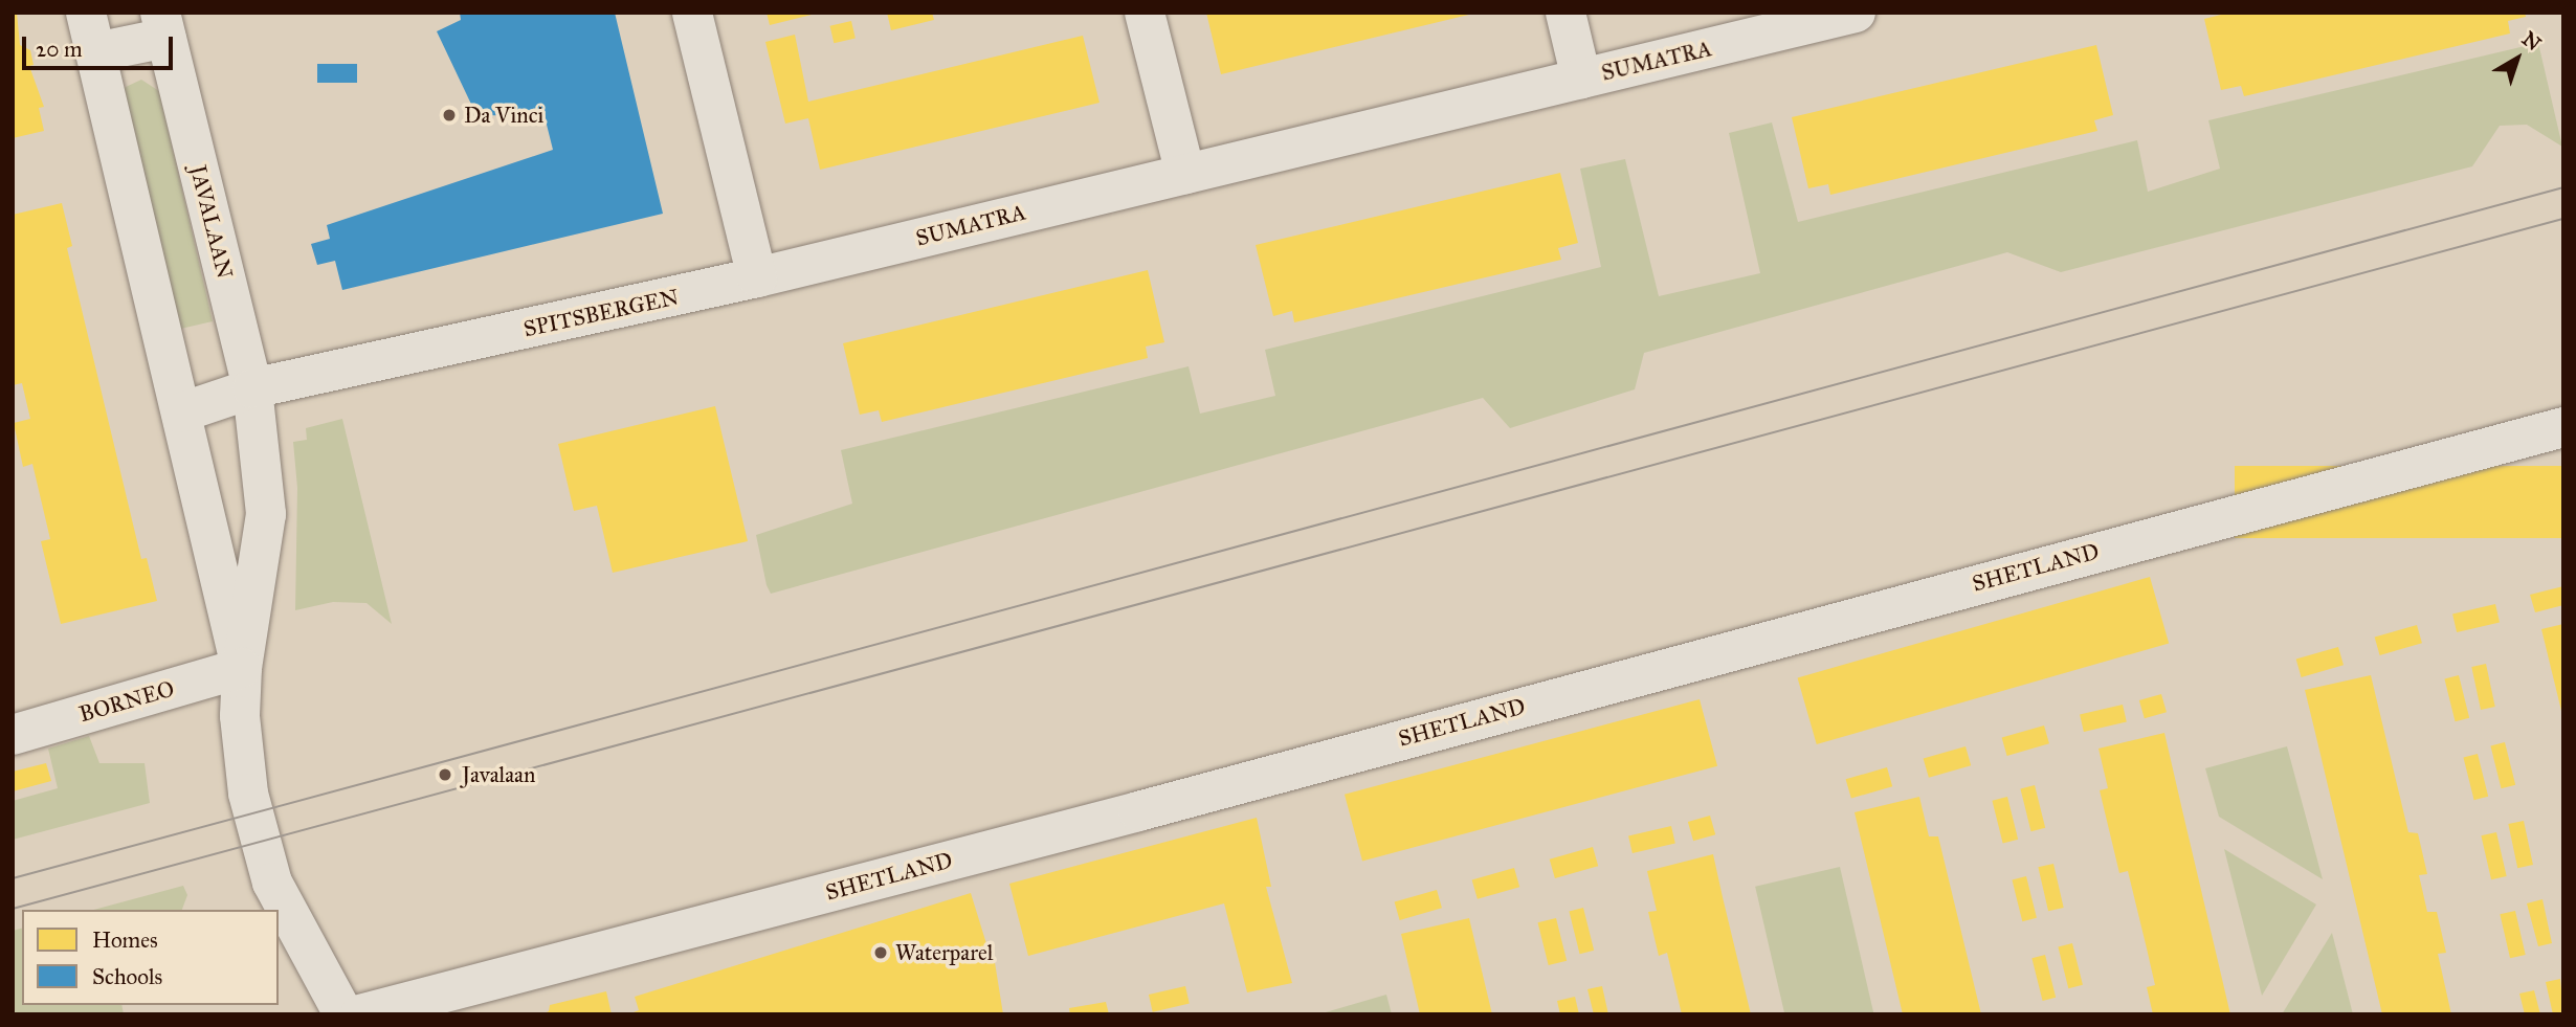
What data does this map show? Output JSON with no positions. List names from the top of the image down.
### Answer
{
  "streets": {
    "street": [
      "SUMATRA",
      "JAVALAAN",
      "SPITSBERGEN",
      "SHETLAND",
      "BORNEO"
    ]
  },
  "crossings": [
    ["SUMATRA", "SPITSBERGEN"],
    ["JAVALAAN", "SPITSBERGEN"],
    ["JAVALAAN", "BORNEO"]
  ],
  "places": ["Da Vinci", "Javalaan", "Waterparel"],
  "legend": ["Homes", "Schools"],
  "scale_bar": "20 m",
  "north": "top right"
}
